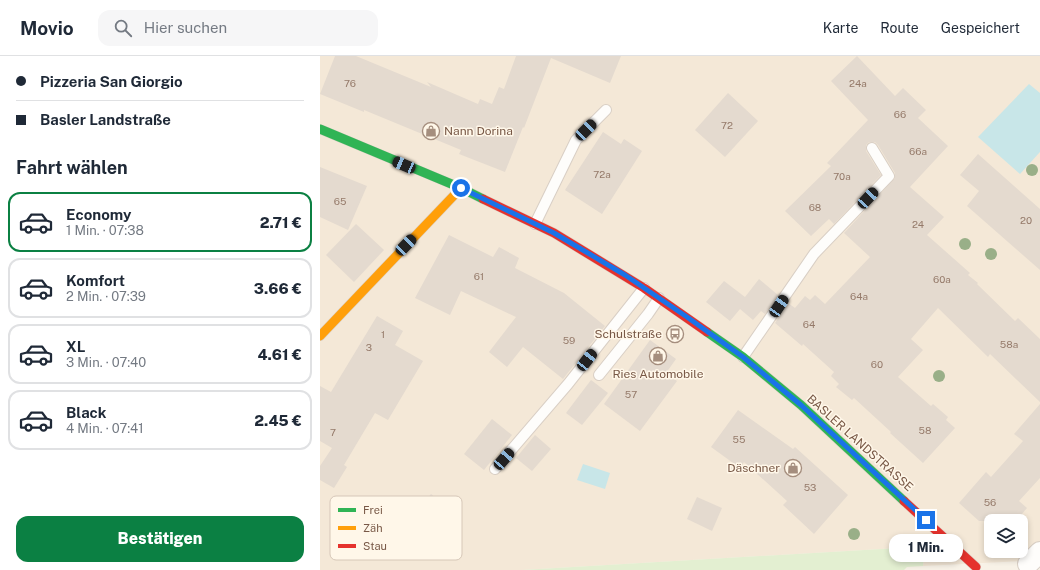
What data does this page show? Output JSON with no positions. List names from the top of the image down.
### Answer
{
  "streets": {
    "street": ["BASLER LANDSTRASSE"]
  },
  "places": {
    "shop": ["Nann Dorina", "Ries Automobile", "Däschner"],
    "bus stop": ["Schulstraße"]
  },
  "house_numbers": [
    "76",
    "24a",
    "66",
    "72",
    "66a",
    "72a",
    "70a",
    "65",
    "68",
    "20",
    "24",
    "61",
    "60a",
    "64a",
    "64",
    "1",
    "59",
    "58a",
    "3",
    "60",
    "57",
    "58",
    "7",
    "55",
    "53",
    "56"
  ],
  "legend": ["Frei", "Zäh", "Stau"],
  "page": {
    "header": "Movio",
    "search": "Hier suchen",
    "nav": ["Karte", "Route", "Gespeichert"],
    "banner": ["Pizzeria San Giorgio", "Basler Landstraße"],
    "heading": "Fahrt wählen",
    "list": [
      {
        "name": "Economy",
        "note": "1 Min. · 07:38",
        "value": "2.71 €"
      },
      {
        "name": "Komfort",
        "note": "2 Min. · 07:39",
        "value": "3.66 €"
      },
      {
        "name": "XL",
        "note": "3 Min. · 07:40",
        "value": "4.61 €"
      },
      {
        "name": "Black",
        "note": "4 Min. · 07:41",
        "value": "2.45 €"
      }
    ],
    "buttons": "Bestätigen",
    "bubble": "1 Min."
  }
}
